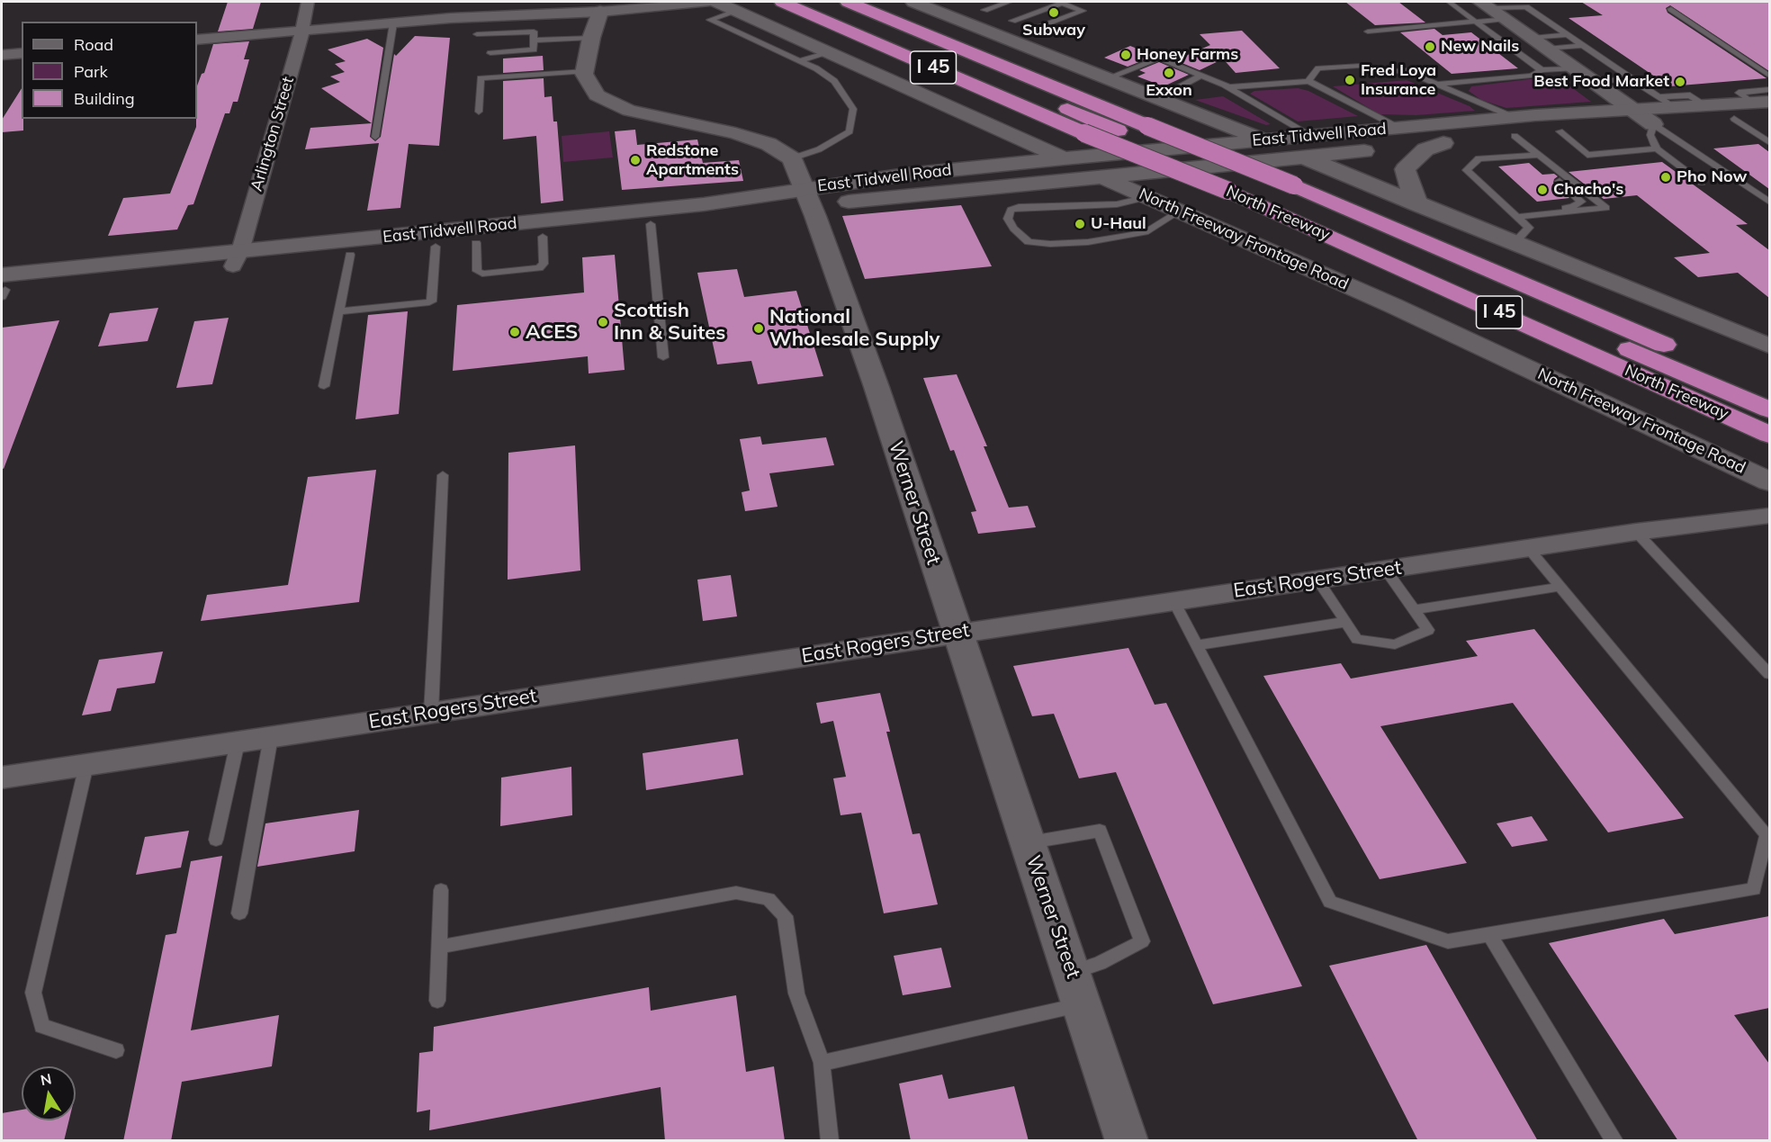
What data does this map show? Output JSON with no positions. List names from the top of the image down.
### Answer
{
  "streets": {
    "highway": ["I 45", "North Freeway"],
    "main road": ["East Tidwell Road", "North Freeway Frontage Road", "Werner Street"],
    "street": ["Arlington Street", "East Rogers Street"]
  },
  "crossings": [
    ["Arlington Street", "East Tidwell Road"],
    ["East Tidwell Road", "North Freeway Frontage Road"],
    ["East Tidwell Road", "Werner Street"],
    ["Werner Street", "East Rogers Street"]
  ],
  "places": [
    "Subway",
    "New Nails",
    "Honey Farms",
    "Exxon",
    "Fred Loya Insurance",
    "Best Food Market",
    "Redstone Apartments",
    "Pho Now",
    "Chacho's",
    "U-Haul",
    "Scottish Inn & Suites",
    "National Wholesale Supply",
    "ACES"
  ],
  "legend": ["Road", "Park", "Building"],
  "north": "top"
}
